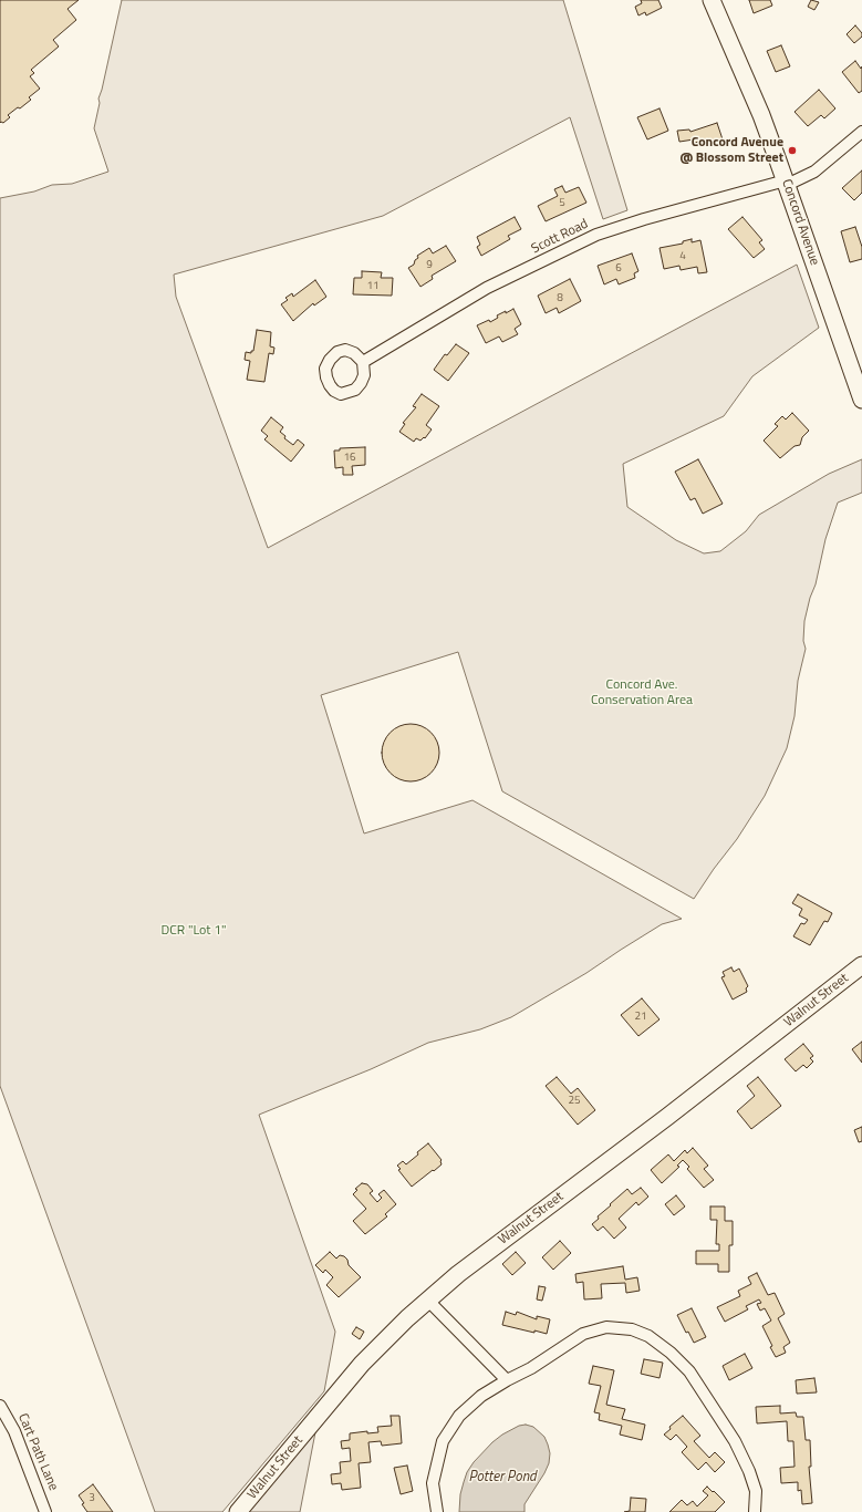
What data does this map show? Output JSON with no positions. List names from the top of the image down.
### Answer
{
  "streets": {
    "street": [
      "Concord Avenue",
      "Scott Road",
      "Walnut Street",
      "Cart Path Lane"
    ]
  },
  "crossings": [
    ["Concord Avenue", "Scott Road"]
  ],
  "water": ["Potter Pond"],
  "parks": ["Concord Ave. Conservation Area", "DCR \"Lot 1\""],
  "places": ["Concord Avenue @ Blossom Street"],
  "house_numbers": [
    "5",
    "4",
    "9",
    "6",
    "11",
    "8",
    "16",
    "21",
    "25",
    "3"
  ]
}
